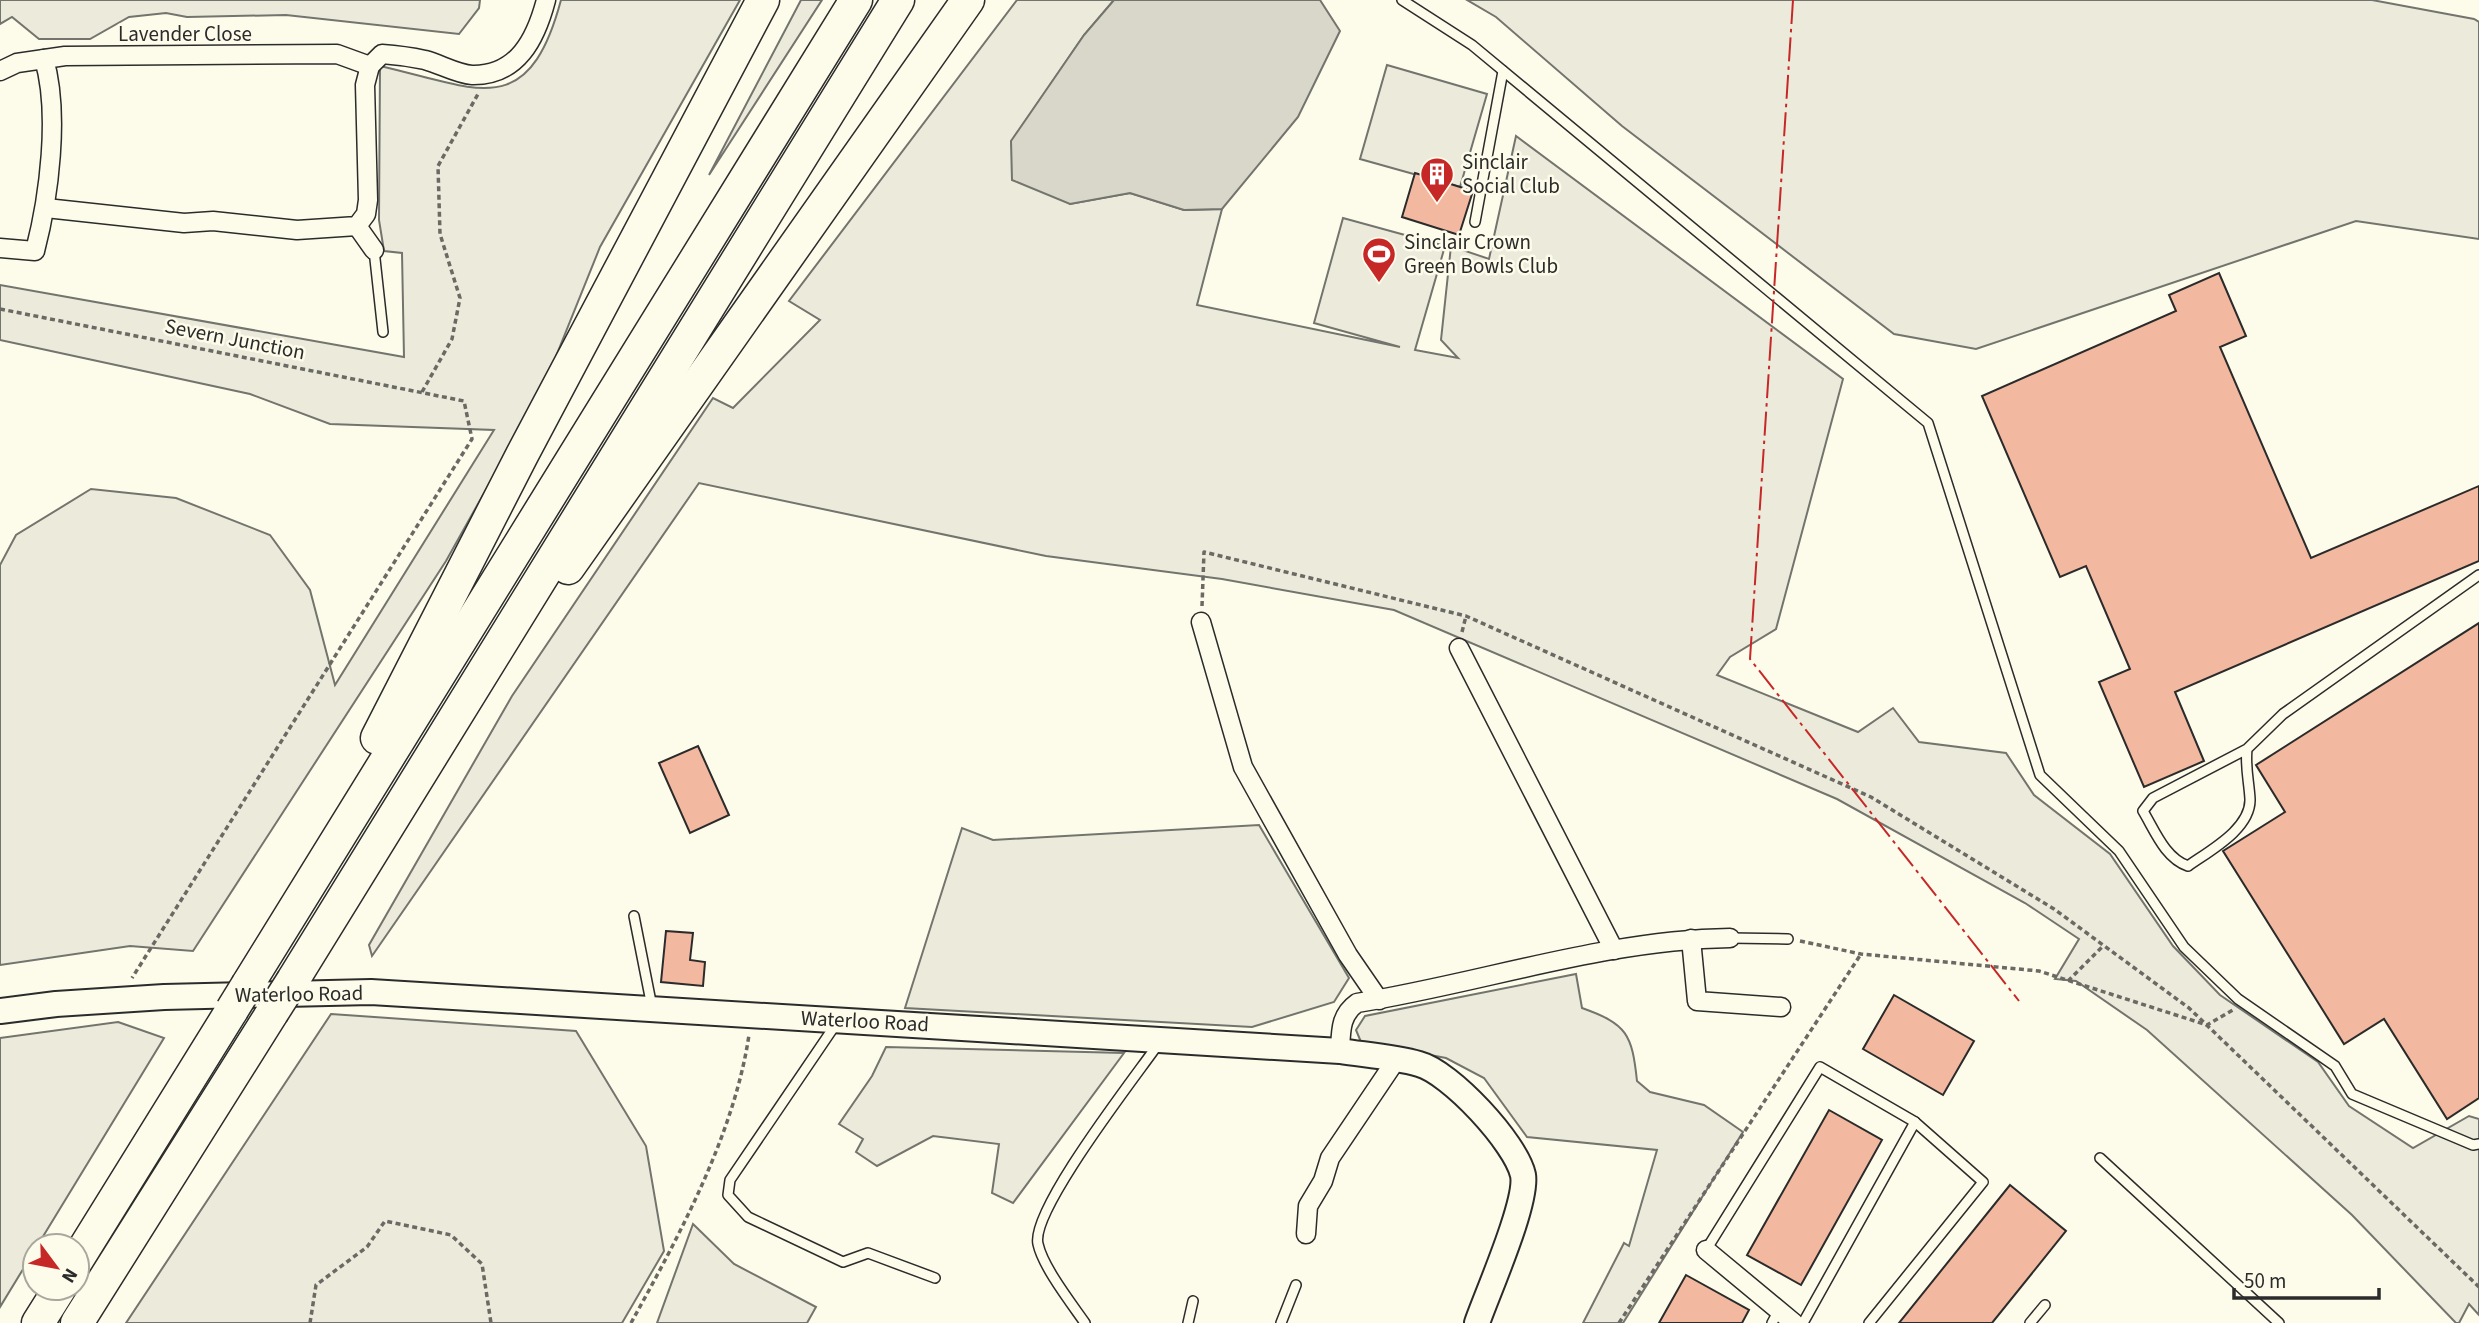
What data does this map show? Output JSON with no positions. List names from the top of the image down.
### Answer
{
  "streets": {
    "street": ["Lavender Close", "Waterloo Road"],
    "path": ["Severn Junction"]
  },
  "crossings": [
    ["Severn Junction", "Waterloo Road"]
  ],
  "places": {
    "building": ["Sinclair Social Club"],
    "sports": ["Sinclair Crown Green Bowls Club"]
  },
  "scale_bar": "50 m",
  "north": "bottom right"
}
